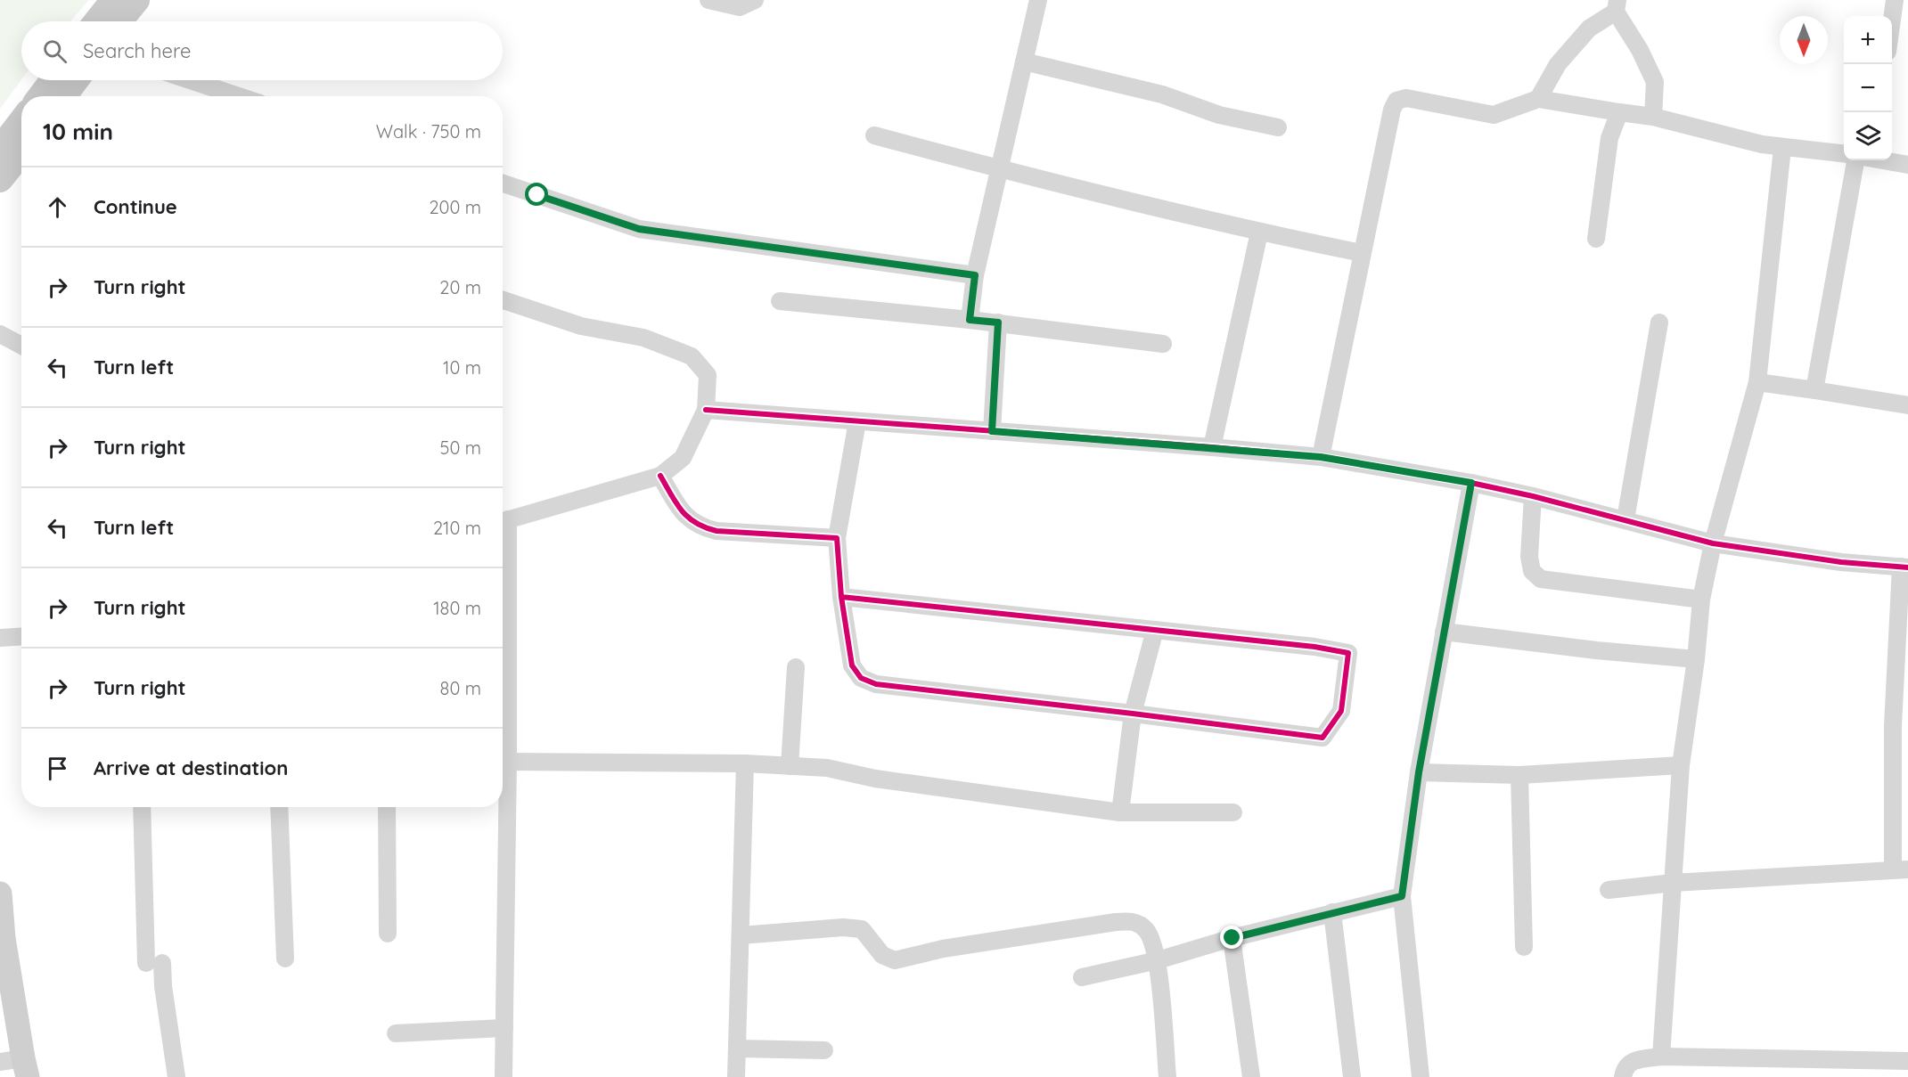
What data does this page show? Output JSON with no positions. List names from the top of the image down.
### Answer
{
  "north": "bottom",
  "page": {
    "map_buttons": ["+", "−"],
    "search": "Search here",
    "heading": ["10 min", "Walk · 750 m"],
    "list": [
      ["Continue", "200 m"],
      ["Turn right", "20 m"],
      ["Turn left", "10 m"],
      ["Turn right", "50 m"],
      ["Turn left", "210 m"],
      ["Turn right", "180 m"],
      ["Turn right", "80 m"],
      "Arrive at destination"
    ]
  }
}
